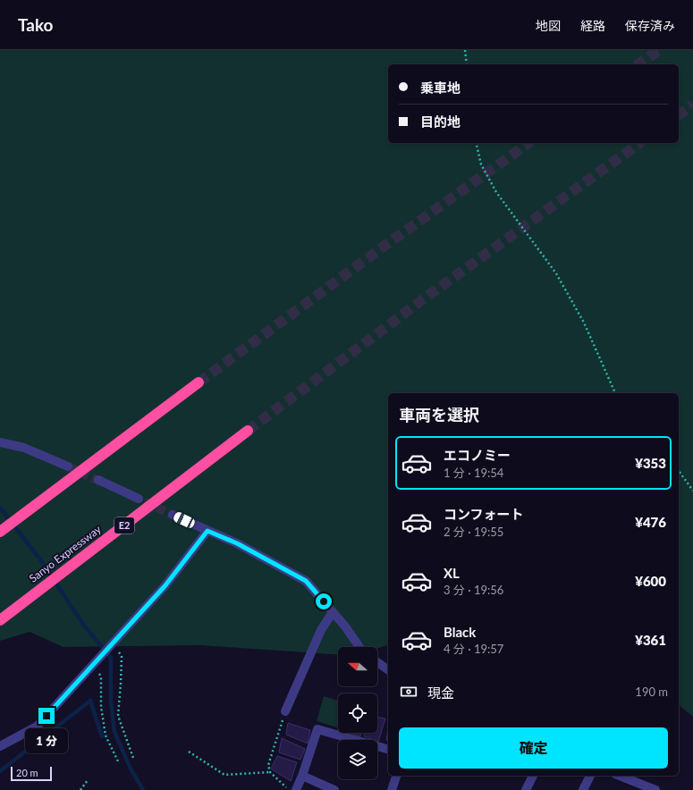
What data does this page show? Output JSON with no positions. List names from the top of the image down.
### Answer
{
  "streets": {
    "highway": ["E2", "Sanyo Expressway"]
  },
  "scale_bar": "20 m",
  "north": "left",
  "page": {
    "header": "Tako",
    "nav": ["地図", "経路", "保存済み"],
    "banner": ["乗車地", "目的地"],
    "heading": "車両を選択",
    "list": [
      {
        "name": "エコノミー",
        "note": "1 分 · 19:54",
        "value": "¥353"
      },
      {
        "name": "コンフォート",
        "note": "2 分 · 19:55",
        "value": "¥476"
      },
      {
        "name": "XL",
        "note": "3 分 · 19:56",
        "value": "¥600"
      },
      {
        "name": "Black",
        "note": "4 分 · 19:57",
        "value": "¥361"
      }
    ],
    "pay": ["現金", "190 m"],
    "buttons": "確定",
    "bubble": "1 分",
    "scale": "20 m"
  }
}
